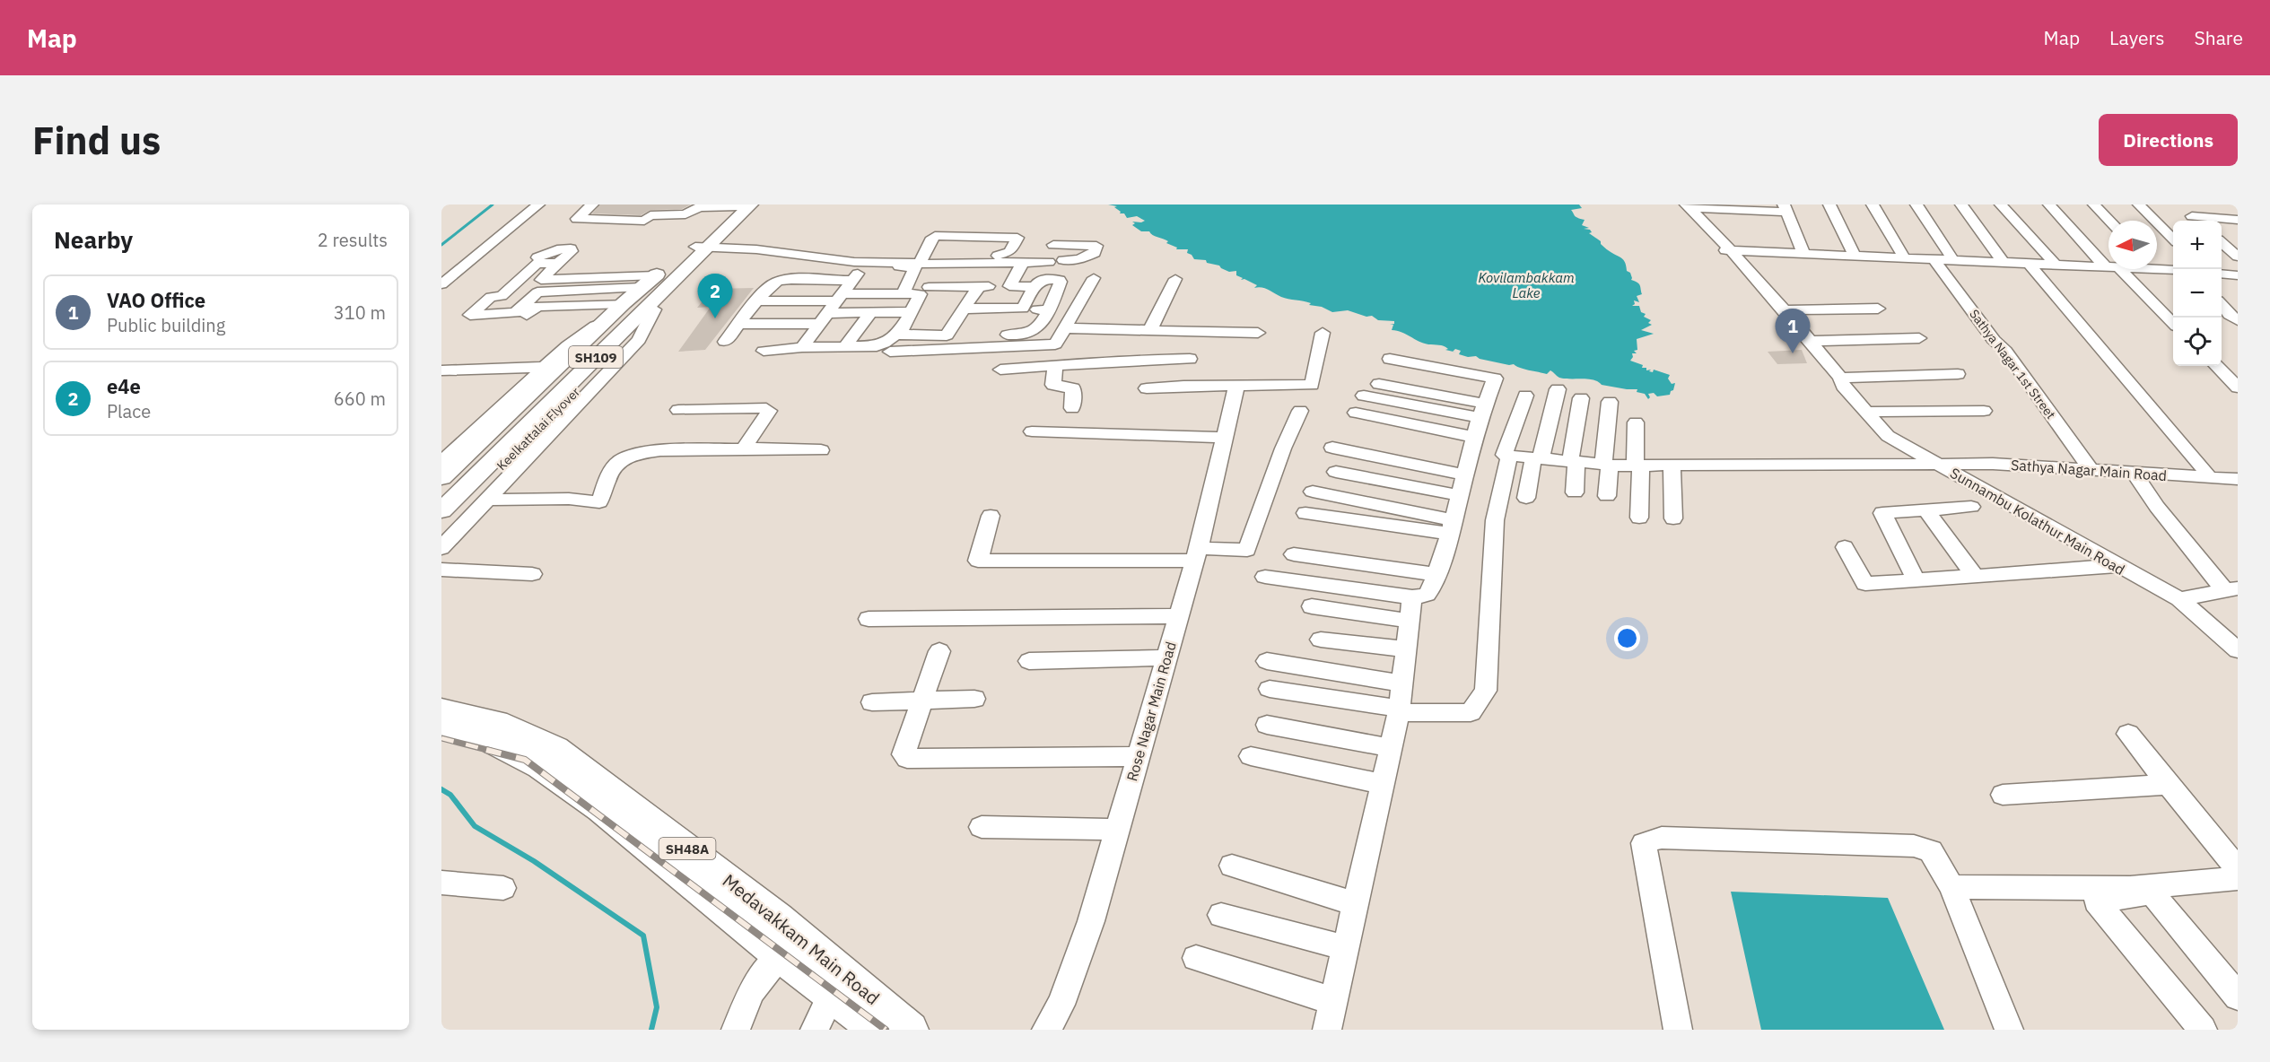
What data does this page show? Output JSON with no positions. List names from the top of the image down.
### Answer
{
  "streets": {
    "main road": [
      "SH109",
      "Keelkattalai Flyover",
      "SH48A",
      "Medavakkam Main Road"
    ],
    "street": [
      "Sathya Nagar 1st Street",
      "Sathya Nagar Main Road",
      "Sunnambu Kolathur Main Road",
      "Rose Nagar Main Road"
    ]
  },
  "crossings": [
    ["SH109", "Keelkattalai Flyover"],
    ["Sathya Nagar 1st Street", "Sathya Nagar Main Road"],
    ["Sathya Nagar Main Road", "Sunnambu Kolathur Main Road"]
  ],
  "water": ["Kovilambakkam Lake"],
  "north": "left",
  "page": {
    "header": "Map",
    "nav": ["Map", "Layers", "Share"],
    "buttons": "Directions",
    "title": "Find us",
    "heading": ["Nearby", "2 results"],
    "map_buttons": ["+", "−"],
    "pins": ["2", "1"],
    "list": [
      {
        "mark": "1",
        "name": "VAO Office",
        "note": "Public building",
        "value": "310 m"
      },
      {
        "mark": "2",
        "name": "e4e",
        "note": "Place",
        "value": "660 m"
      }
    ]
  }
}
